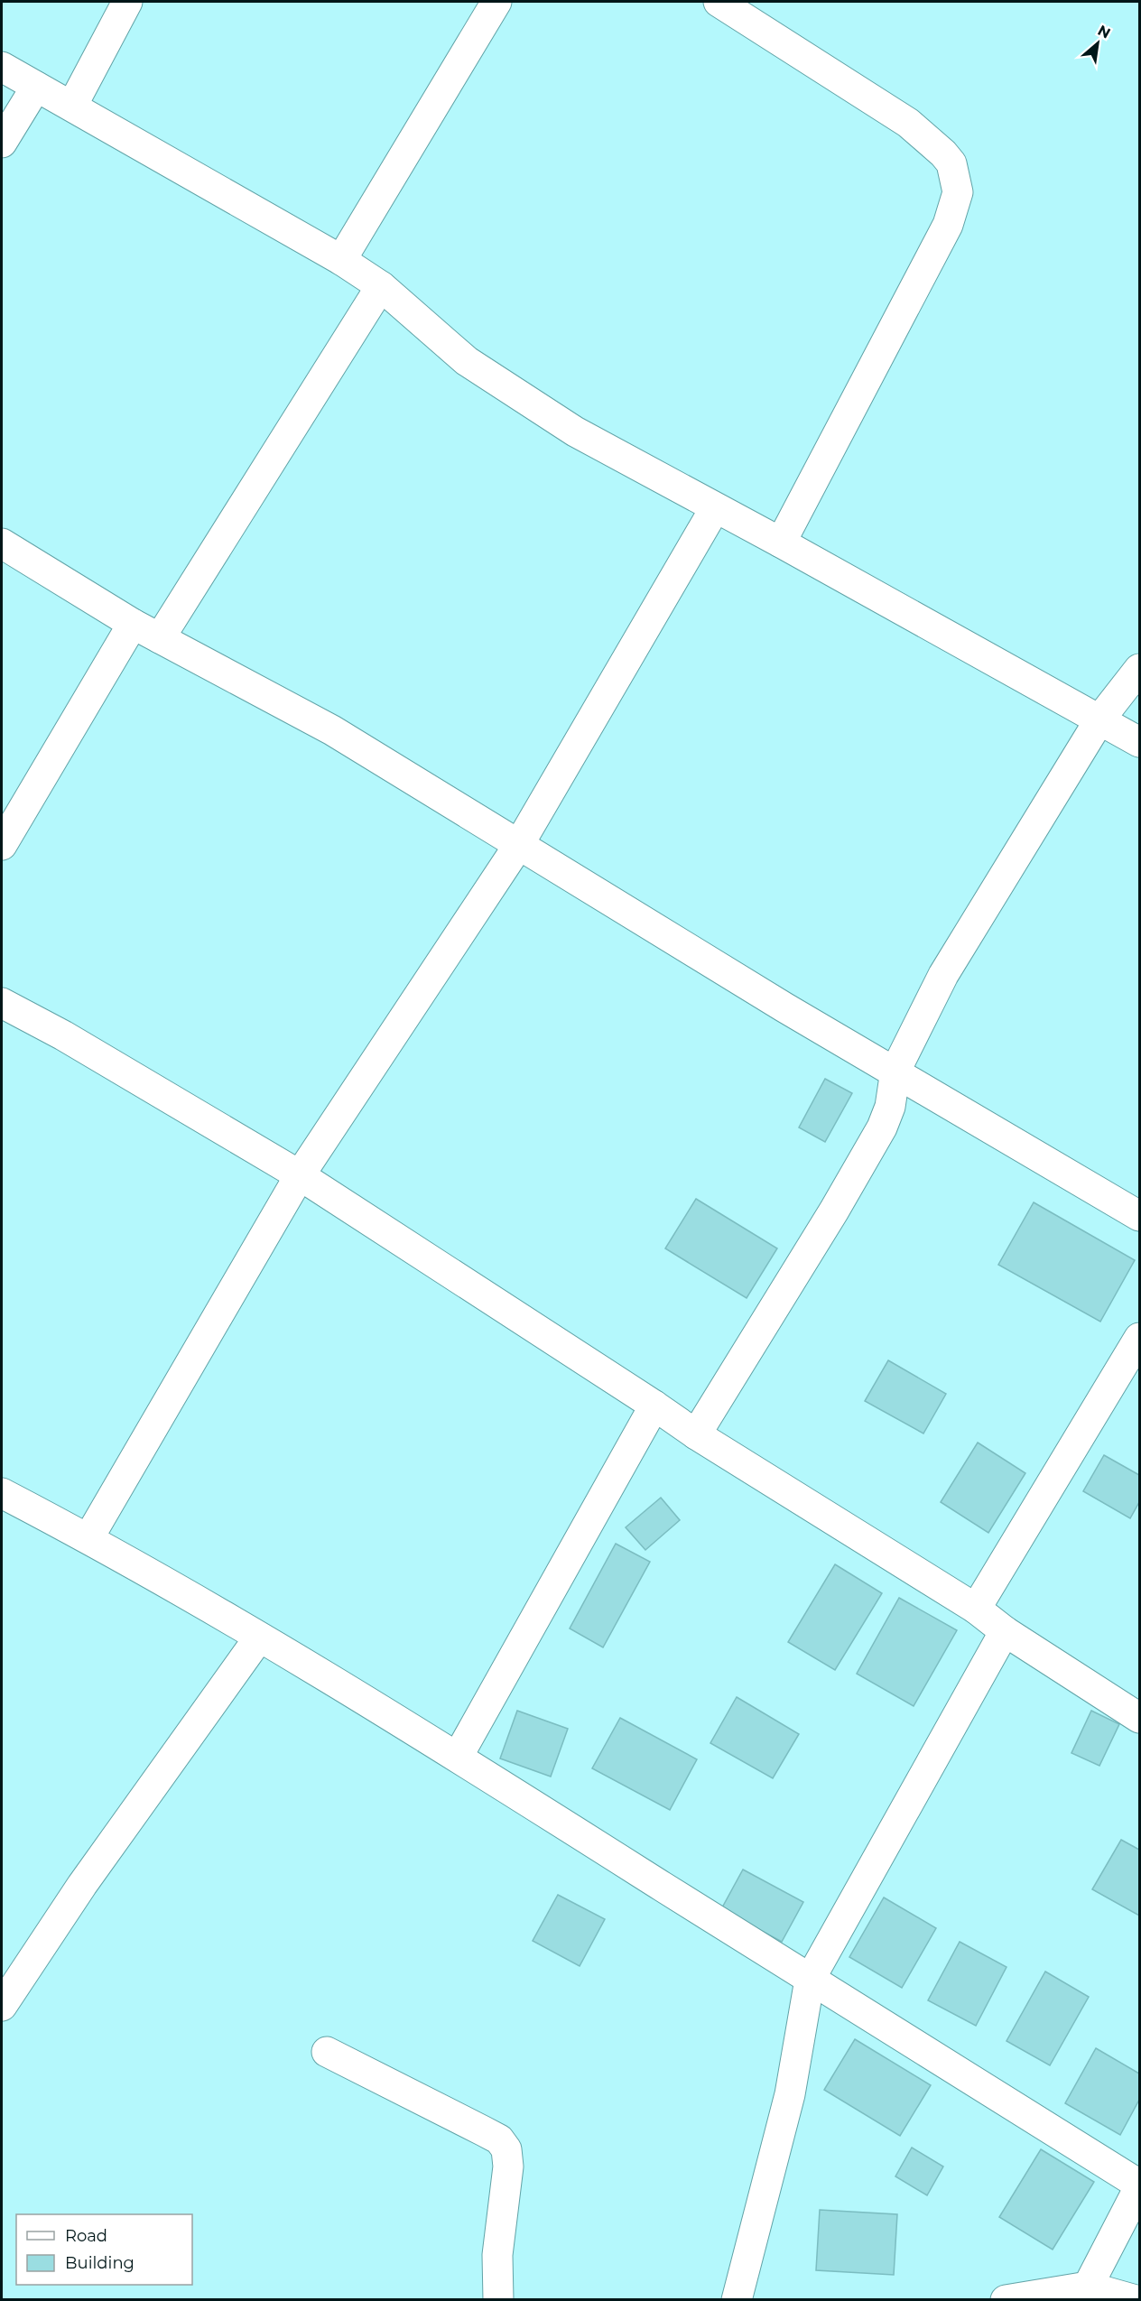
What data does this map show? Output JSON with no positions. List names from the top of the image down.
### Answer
{
  "legend": ["Road", "Building"],
  "north": "top right"
}
